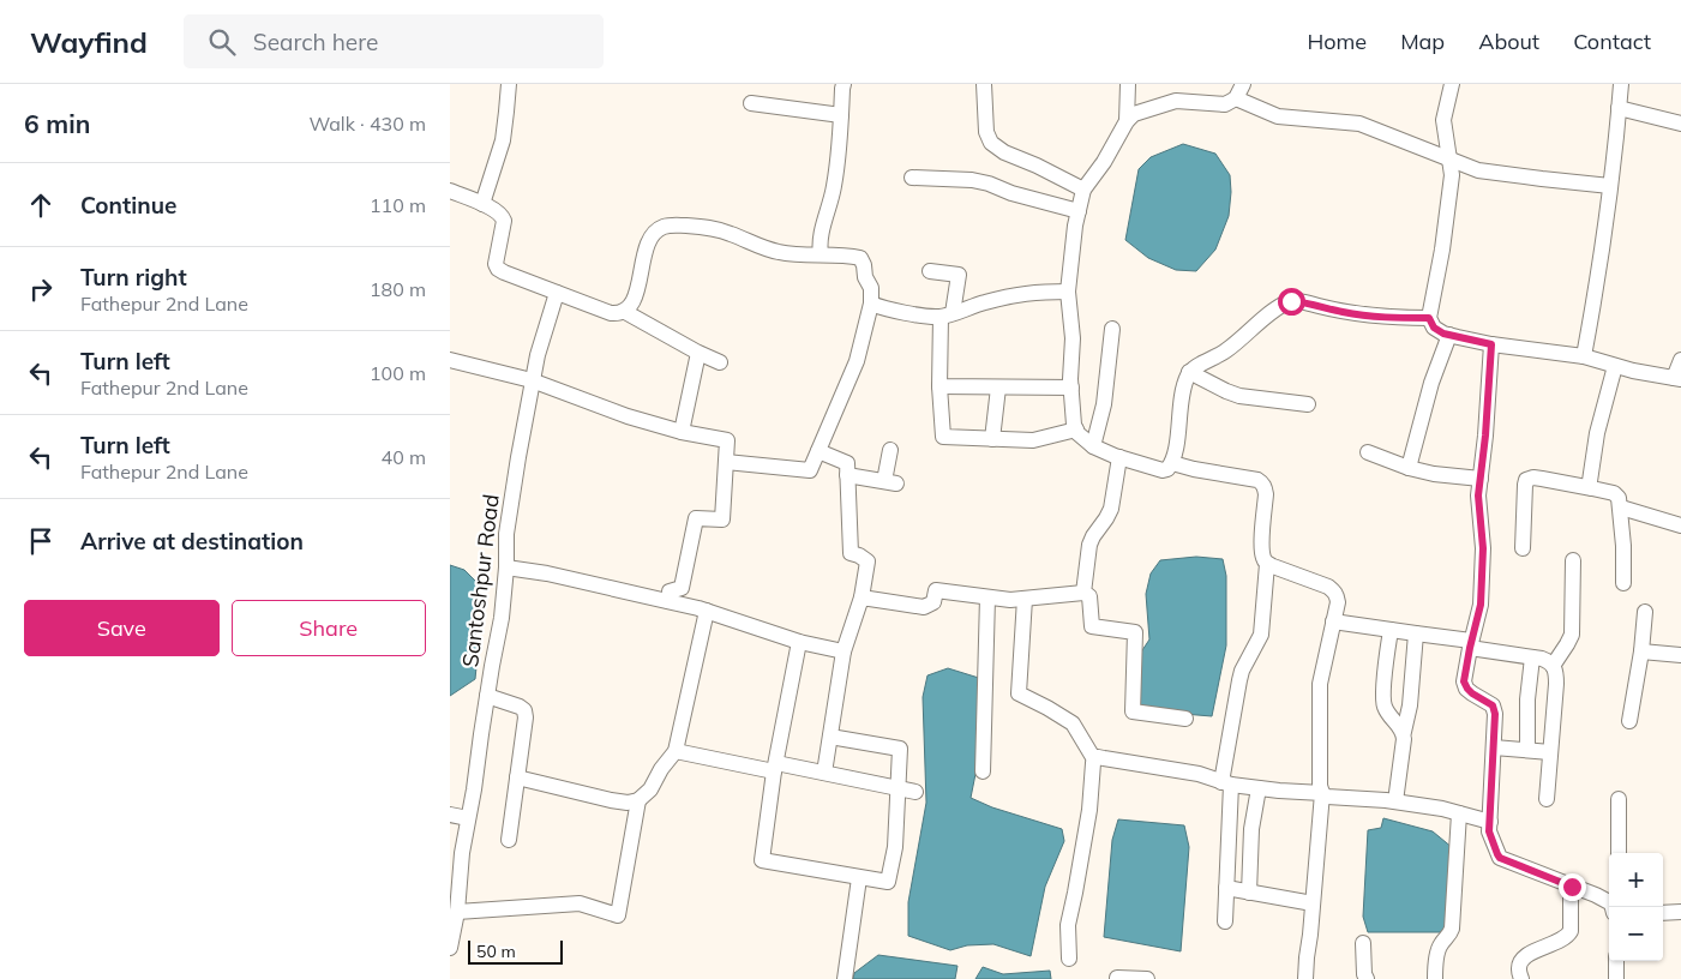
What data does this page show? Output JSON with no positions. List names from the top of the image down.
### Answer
{
  "streets": {
    "street": ["Santoshpur Road"]
  },
  "scale_bar": "50 m",
  "page": {
    "header": "Wayfind",
    "search": "Search here",
    "nav": [
      "Home",
      "Map",
      "About",
      "Contact"
    ],
    "heading": ["6 min", "Walk · 430 m"],
    "list": [
      ["Continue", "110 m"],
      ["Turn right", "Fathepur 2nd Lane", "180 m"],
      ["Turn left", "Fathepur 2nd Lane", "100 m"],
      ["Turn left", "Fathepur 2nd Lane", "40 m"],
      "Arrive at destination"
    ],
    "buttons": ["Save", "Share"],
    "map_buttons": ["+", "−"],
    "scale": "50 m"
  }
}
